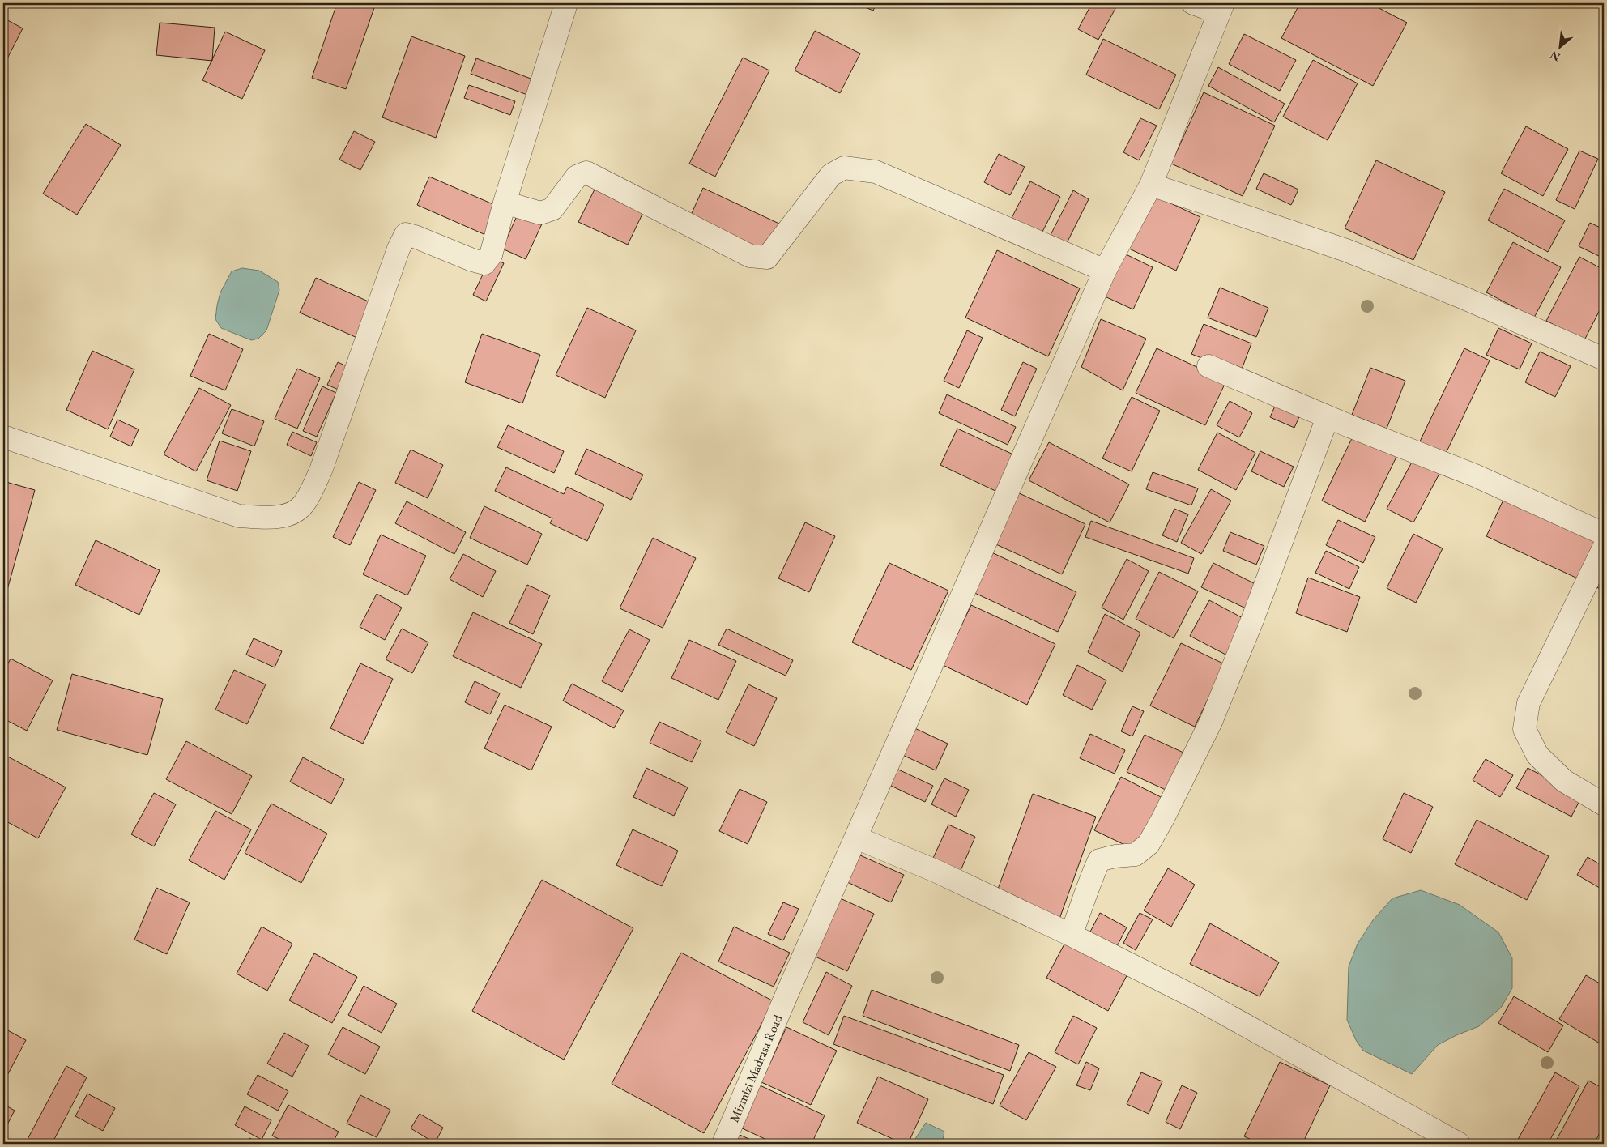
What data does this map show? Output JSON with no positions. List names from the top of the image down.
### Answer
{
  "streets": {
    "street": ["Mizmizi Madrasa Road"]
  },
  "north": "bottom left"
}
